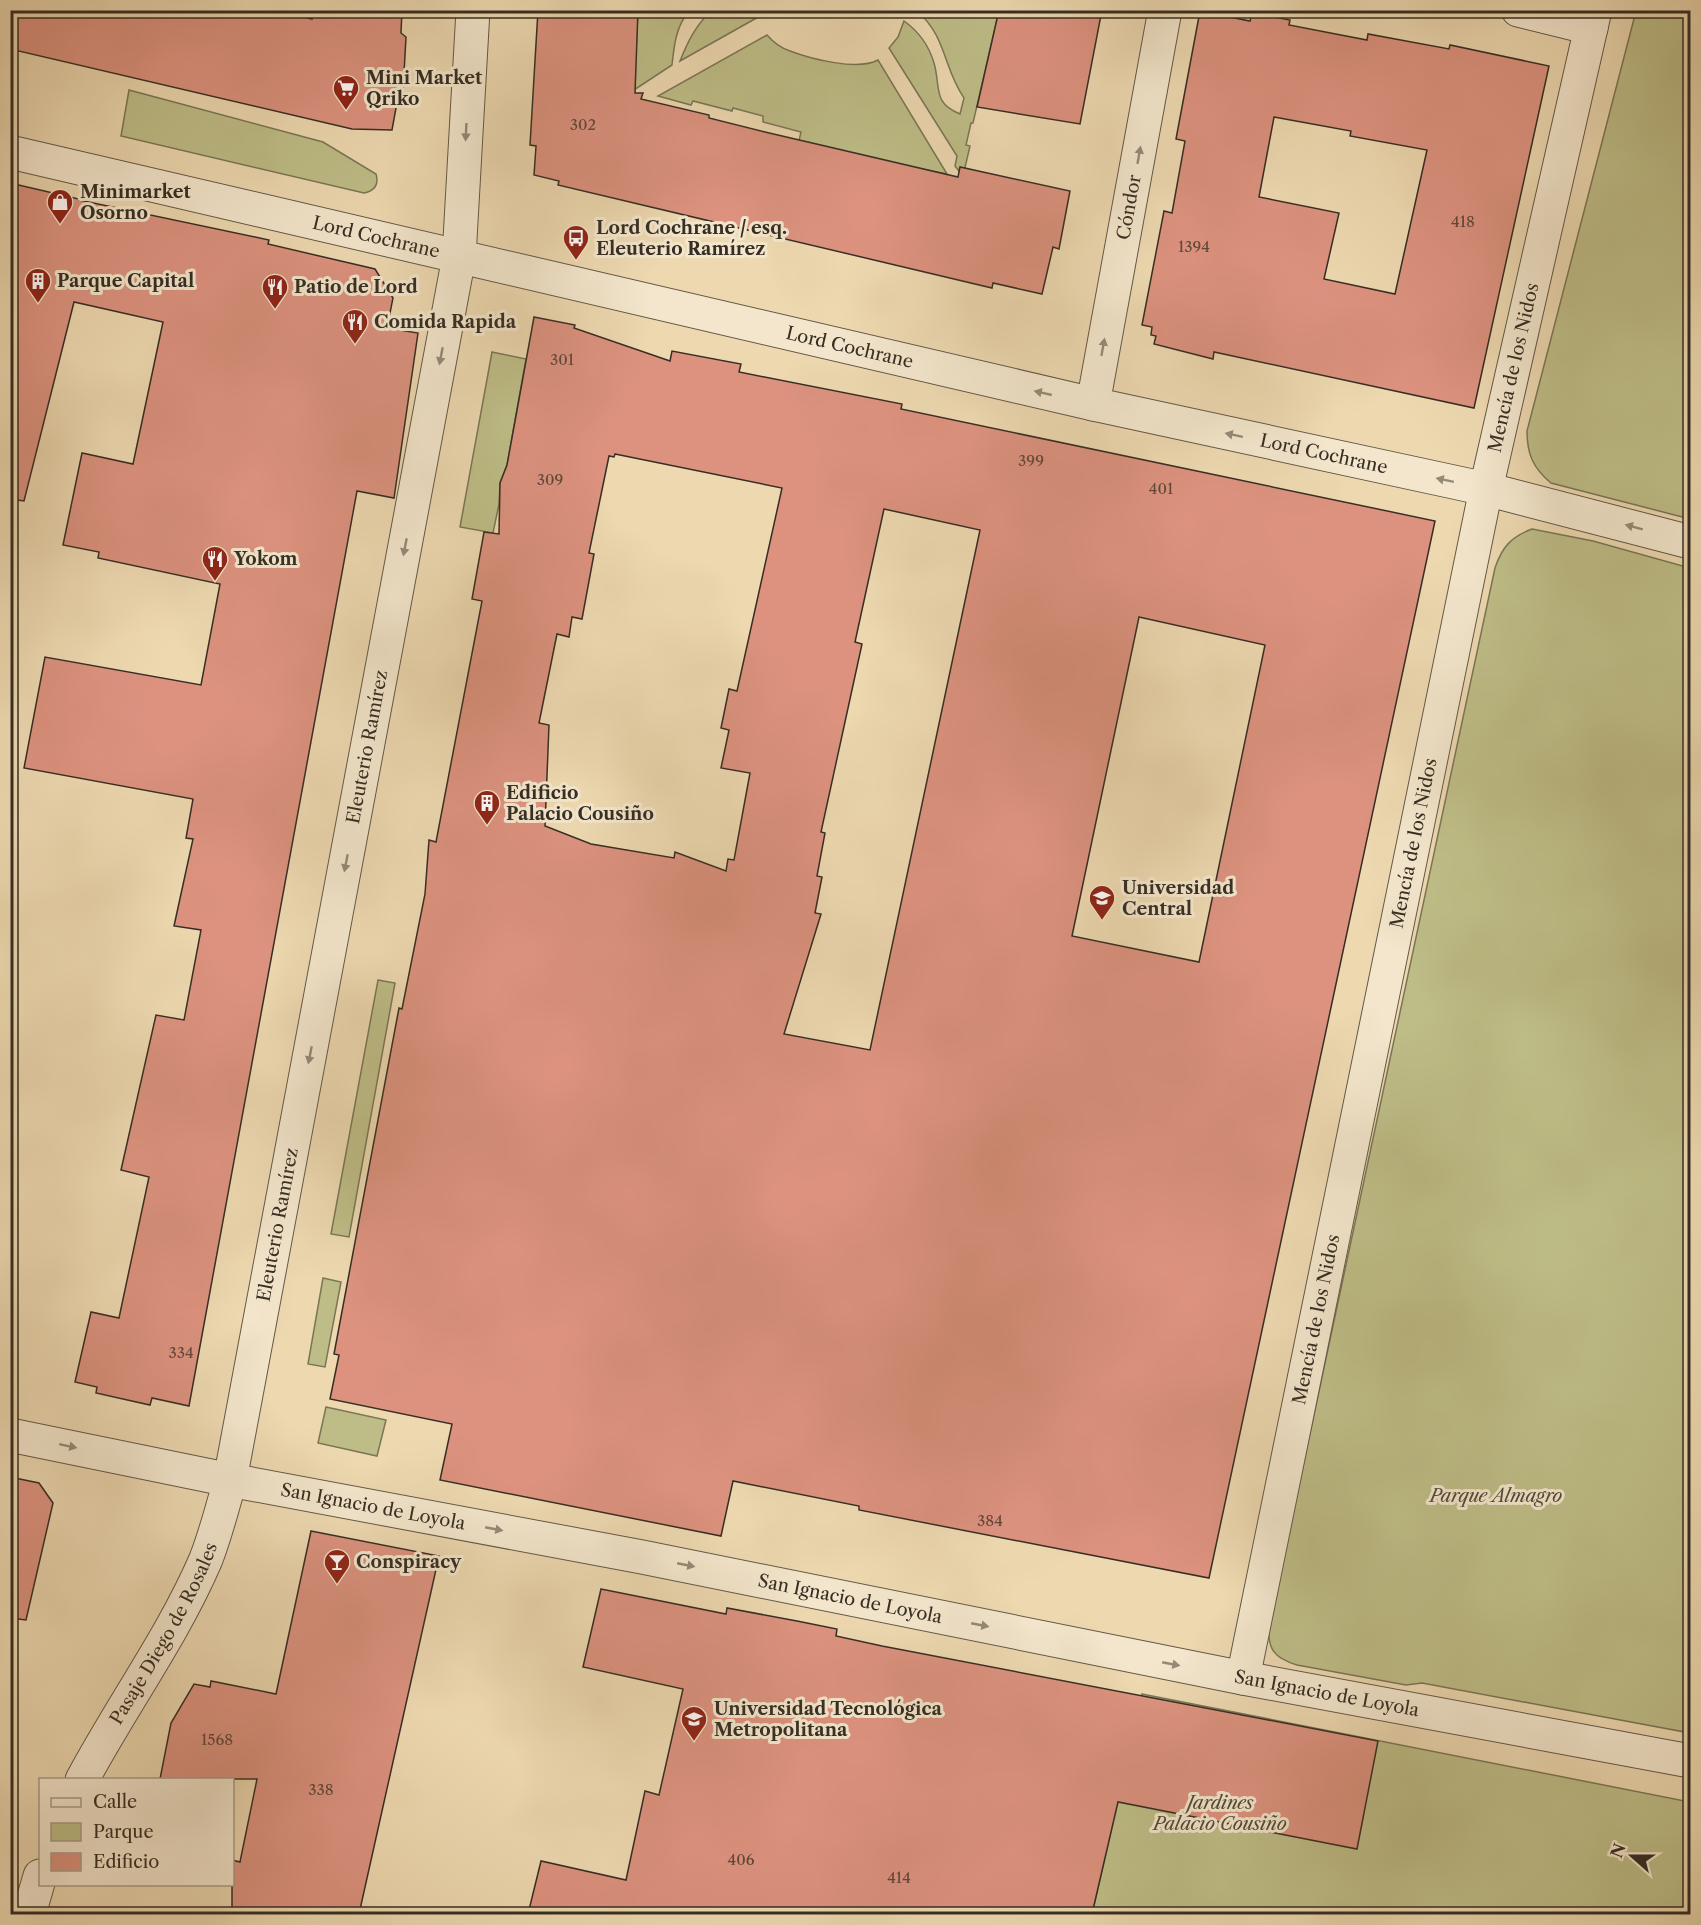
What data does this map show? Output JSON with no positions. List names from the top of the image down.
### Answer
{
  "streets": {
    "street": [
      "Cóndor",
      "Lord Cochrane",
      "Mencía de los Nidos",
      "Eleuterio Ramírez",
      "San Ignacio de Loyola",
      "Pasaje Diego de Rosales"
    ]
  },
  "crossings": [
    ["Cóndor", "Lord Cochrane"],
    ["Lord Cochrane", "Mencía de los Nidos"],
    ["Lord Cochrane", "Eleuterio Ramírez"],
    ["Mencía de los Nidos", "San Ignacio de Loyola"],
    ["Eleuterio Ramírez", "San Ignacio de Loyola"],
    ["Eleuterio Ramírez", "Pasaje Diego de Rosales"],
    ["San Ignacio de Loyola", "Pasaje Diego de Rosales"]
  ],
  "one_way": [
    "Cóndor",
    "Lord Cochrane",
    "Eleuterio Ramírez",
    "San Ignacio de Loyola"
  ],
  "parks": ["Parque Almagro", "Jardines Palacio Cousiño"],
  "places": {
    "supermarket": ["Mini Market Qriko"],
    "shop": ["Minimarket Osorno"],
    "bus stop": ["Lord Cochrane / esq. Eleuterio Ramírez"],
    "building": ["Parque Capital", "Edificio Palacio Cousiño"],
    "restaurant": ["Patio de Lord", "Comida Rapida", "Yokom"],
    "school or university": ["Universidad Central", "Universidad Tecnológica Metropolitana"],
    "bar": ["Conspiracy"]
  },
  "house_numbers": [
    "302",
    "418",
    "1394",
    "301",
    "399",
    "309",
    "401",
    "334",
    "384",
    "1568",
    "338",
    "406",
    "414"
  ],
  "legend": ["Calle", "Parque", "Edificio"],
  "north": "left"
}
